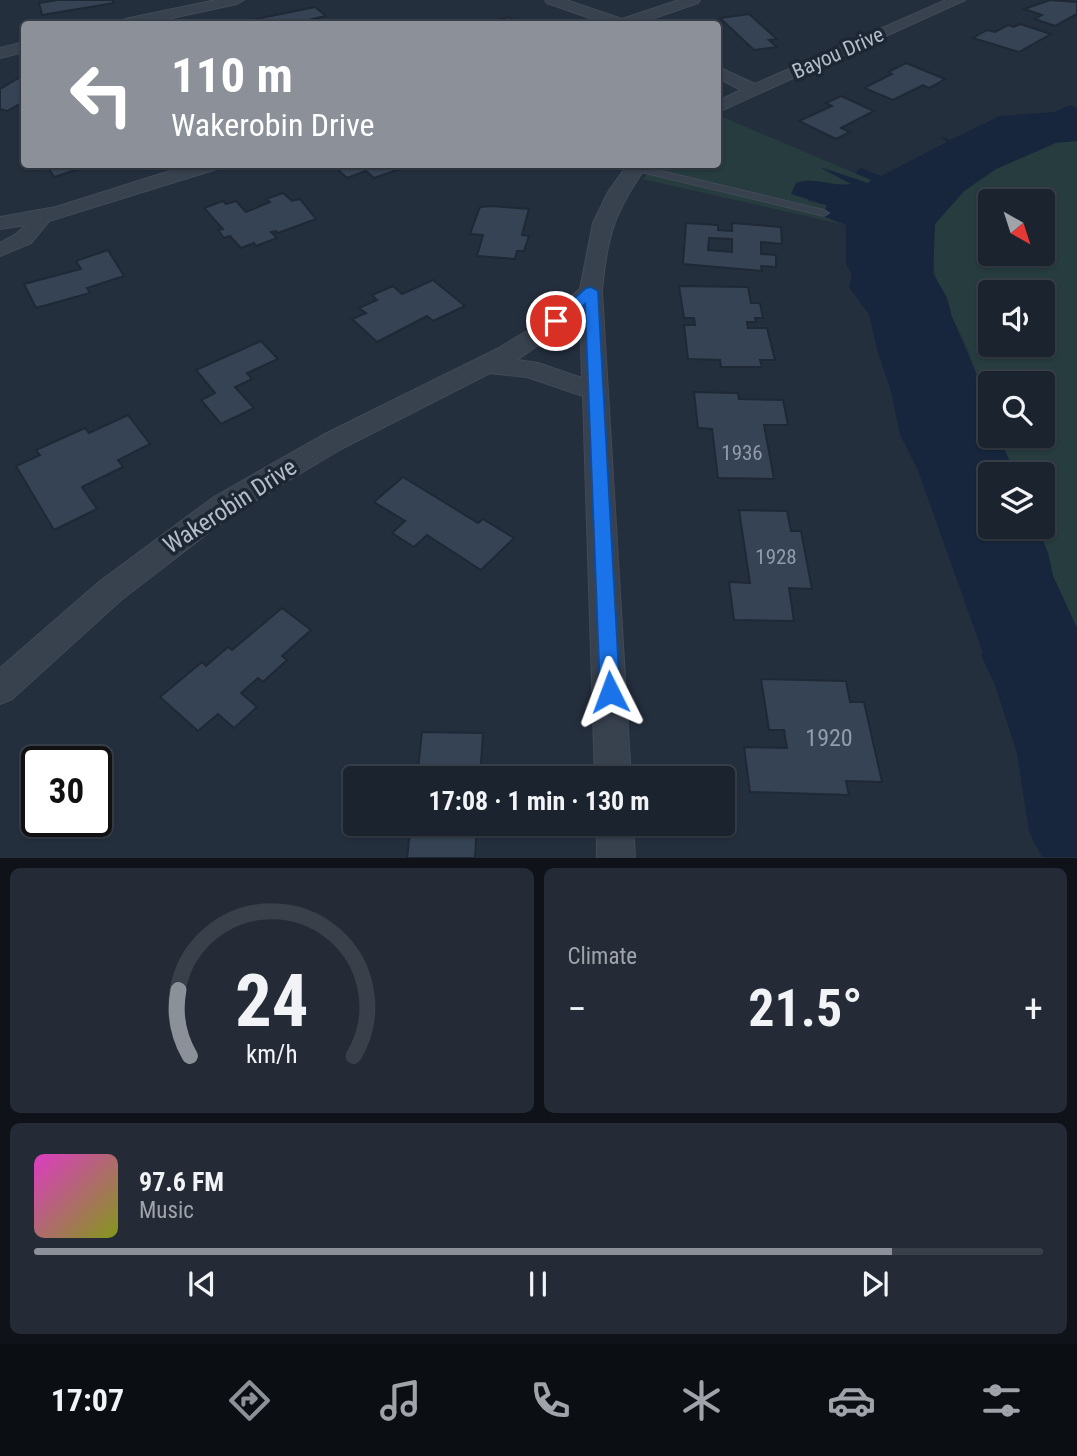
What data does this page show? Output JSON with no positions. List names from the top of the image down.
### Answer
{
  "streets": {
    "street": ["Bayou Drive", "Wakerobin Drive"]
  },
  "house_numbers": ["1936", "1928", "1920"],
  "north": "bottom right",
  "page": {
    "turn": ["110 m", "Wakerobin Drive"],
    "limit": "30",
    "trip": "17:08 · 1 min · 130 m",
    "tile": "Climate",
    "heat": ["−", "21.5°", "+"],
    "song": ["97.6 FM", "Music"],
    "tabs": "17:07",
    "gauge": ["24", "km/h"]
  }
}
